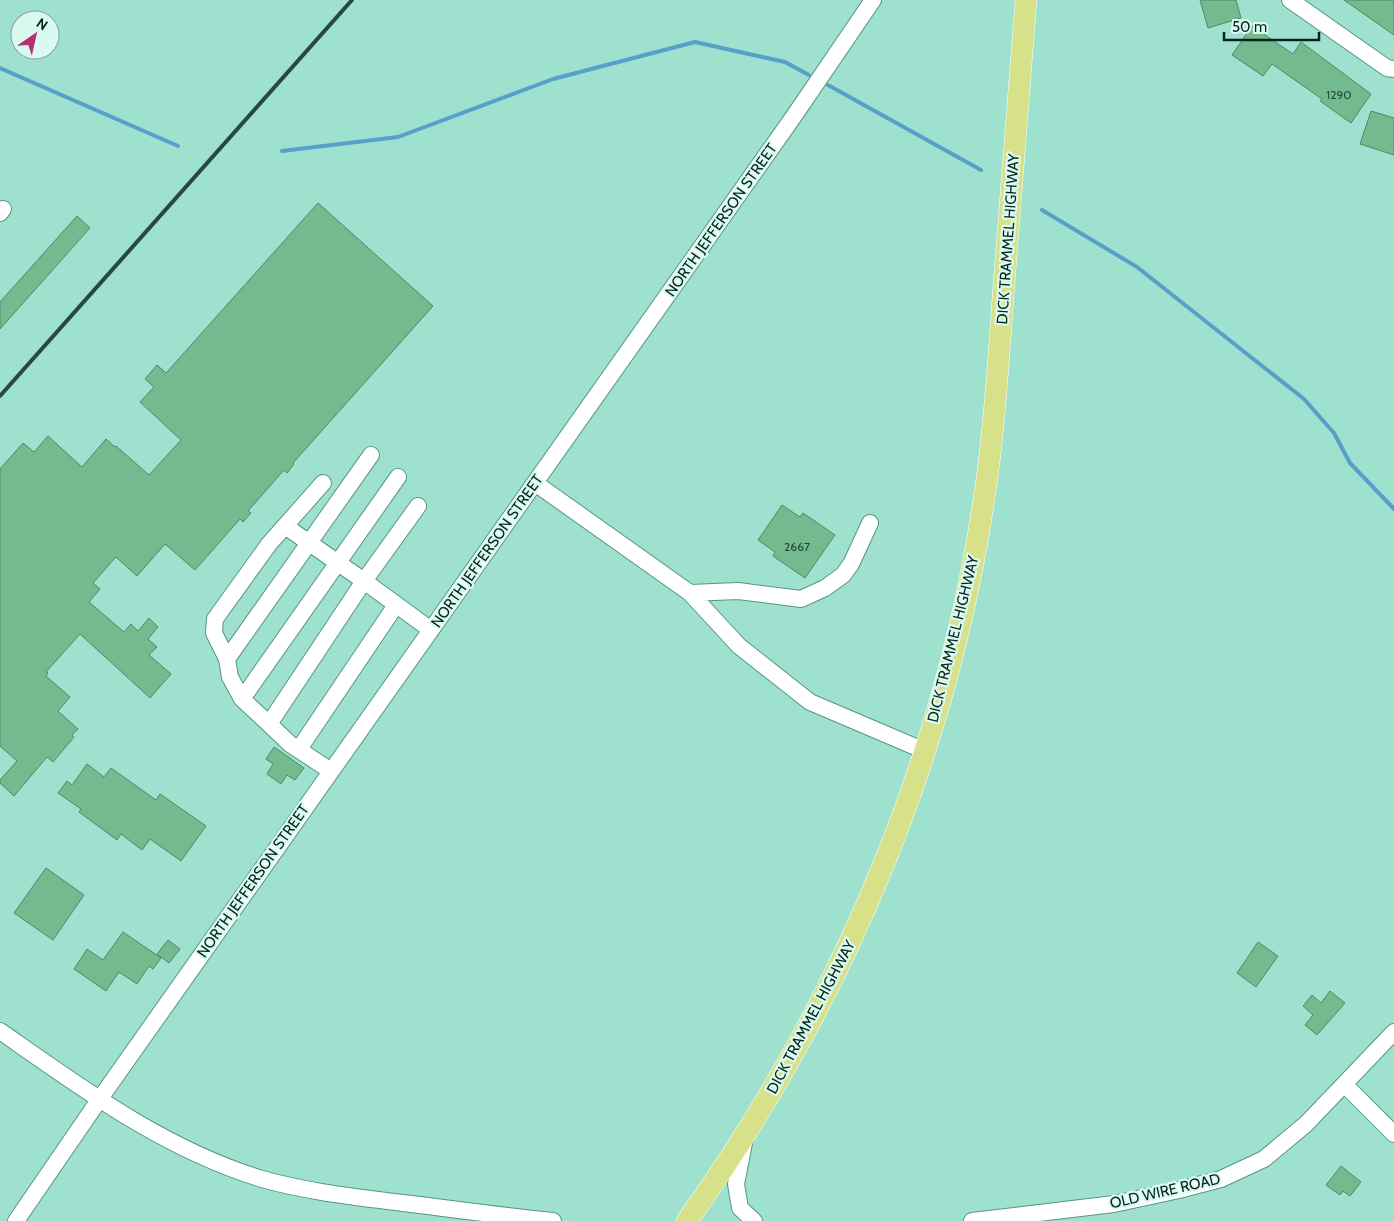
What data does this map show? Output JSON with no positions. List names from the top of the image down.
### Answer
{
  "streets": {
    "main road": ["DICK TRAMMEL HIGHWAY"],
    "street": ["NORTH JEFFERSON STREET", "OLD WIRE ROAD"]
  },
  "house_numbers": ["1290", "2667"],
  "scale_bar": "50 m",
  "north": "top right"
}
